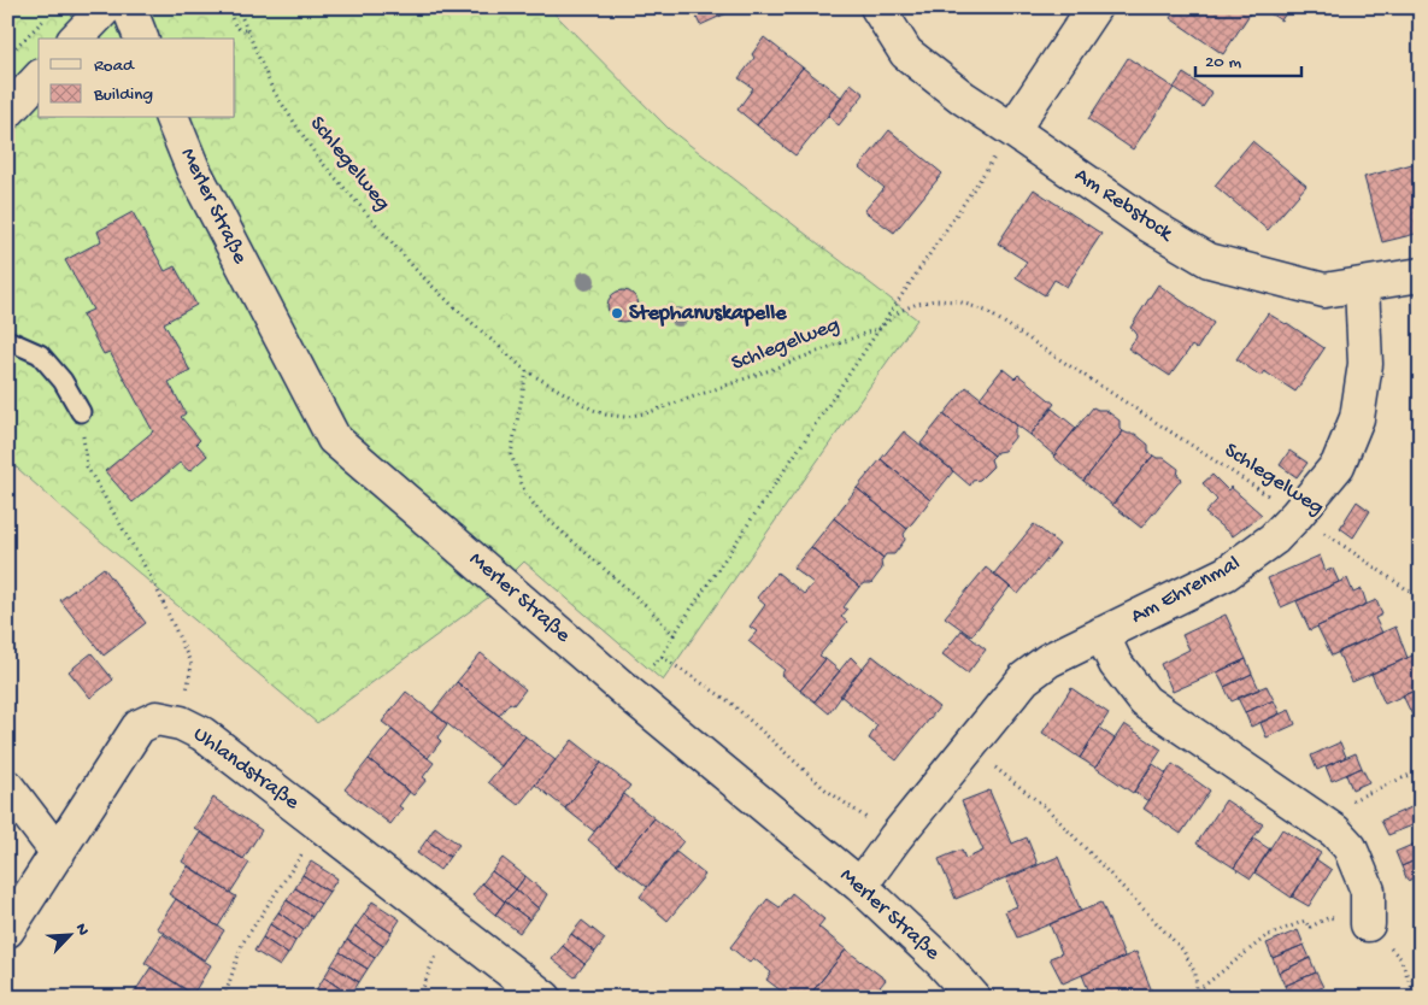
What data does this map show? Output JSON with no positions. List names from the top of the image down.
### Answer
{
  "streets": {
    "street": [
      "Am Rebstock",
      "Merler Straße",
      "Am Ehrenmal",
      "Uhlandstraße"
    ],
    "path": ["Schlegelweg"]
  },
  "crossings": [
    ["Schlegelweg", "Am Ehrenmal"],
    ["Am Rebstock", "Am Ehrenmal"],
    ["Merler Straße", "Am Ehrenmal"]
  ],
  "places": ["Stephanuskapelle"],
  "legend": ["Road", "Building"],
  "scale_bar": "20 m",
  "north": "top right"
}
